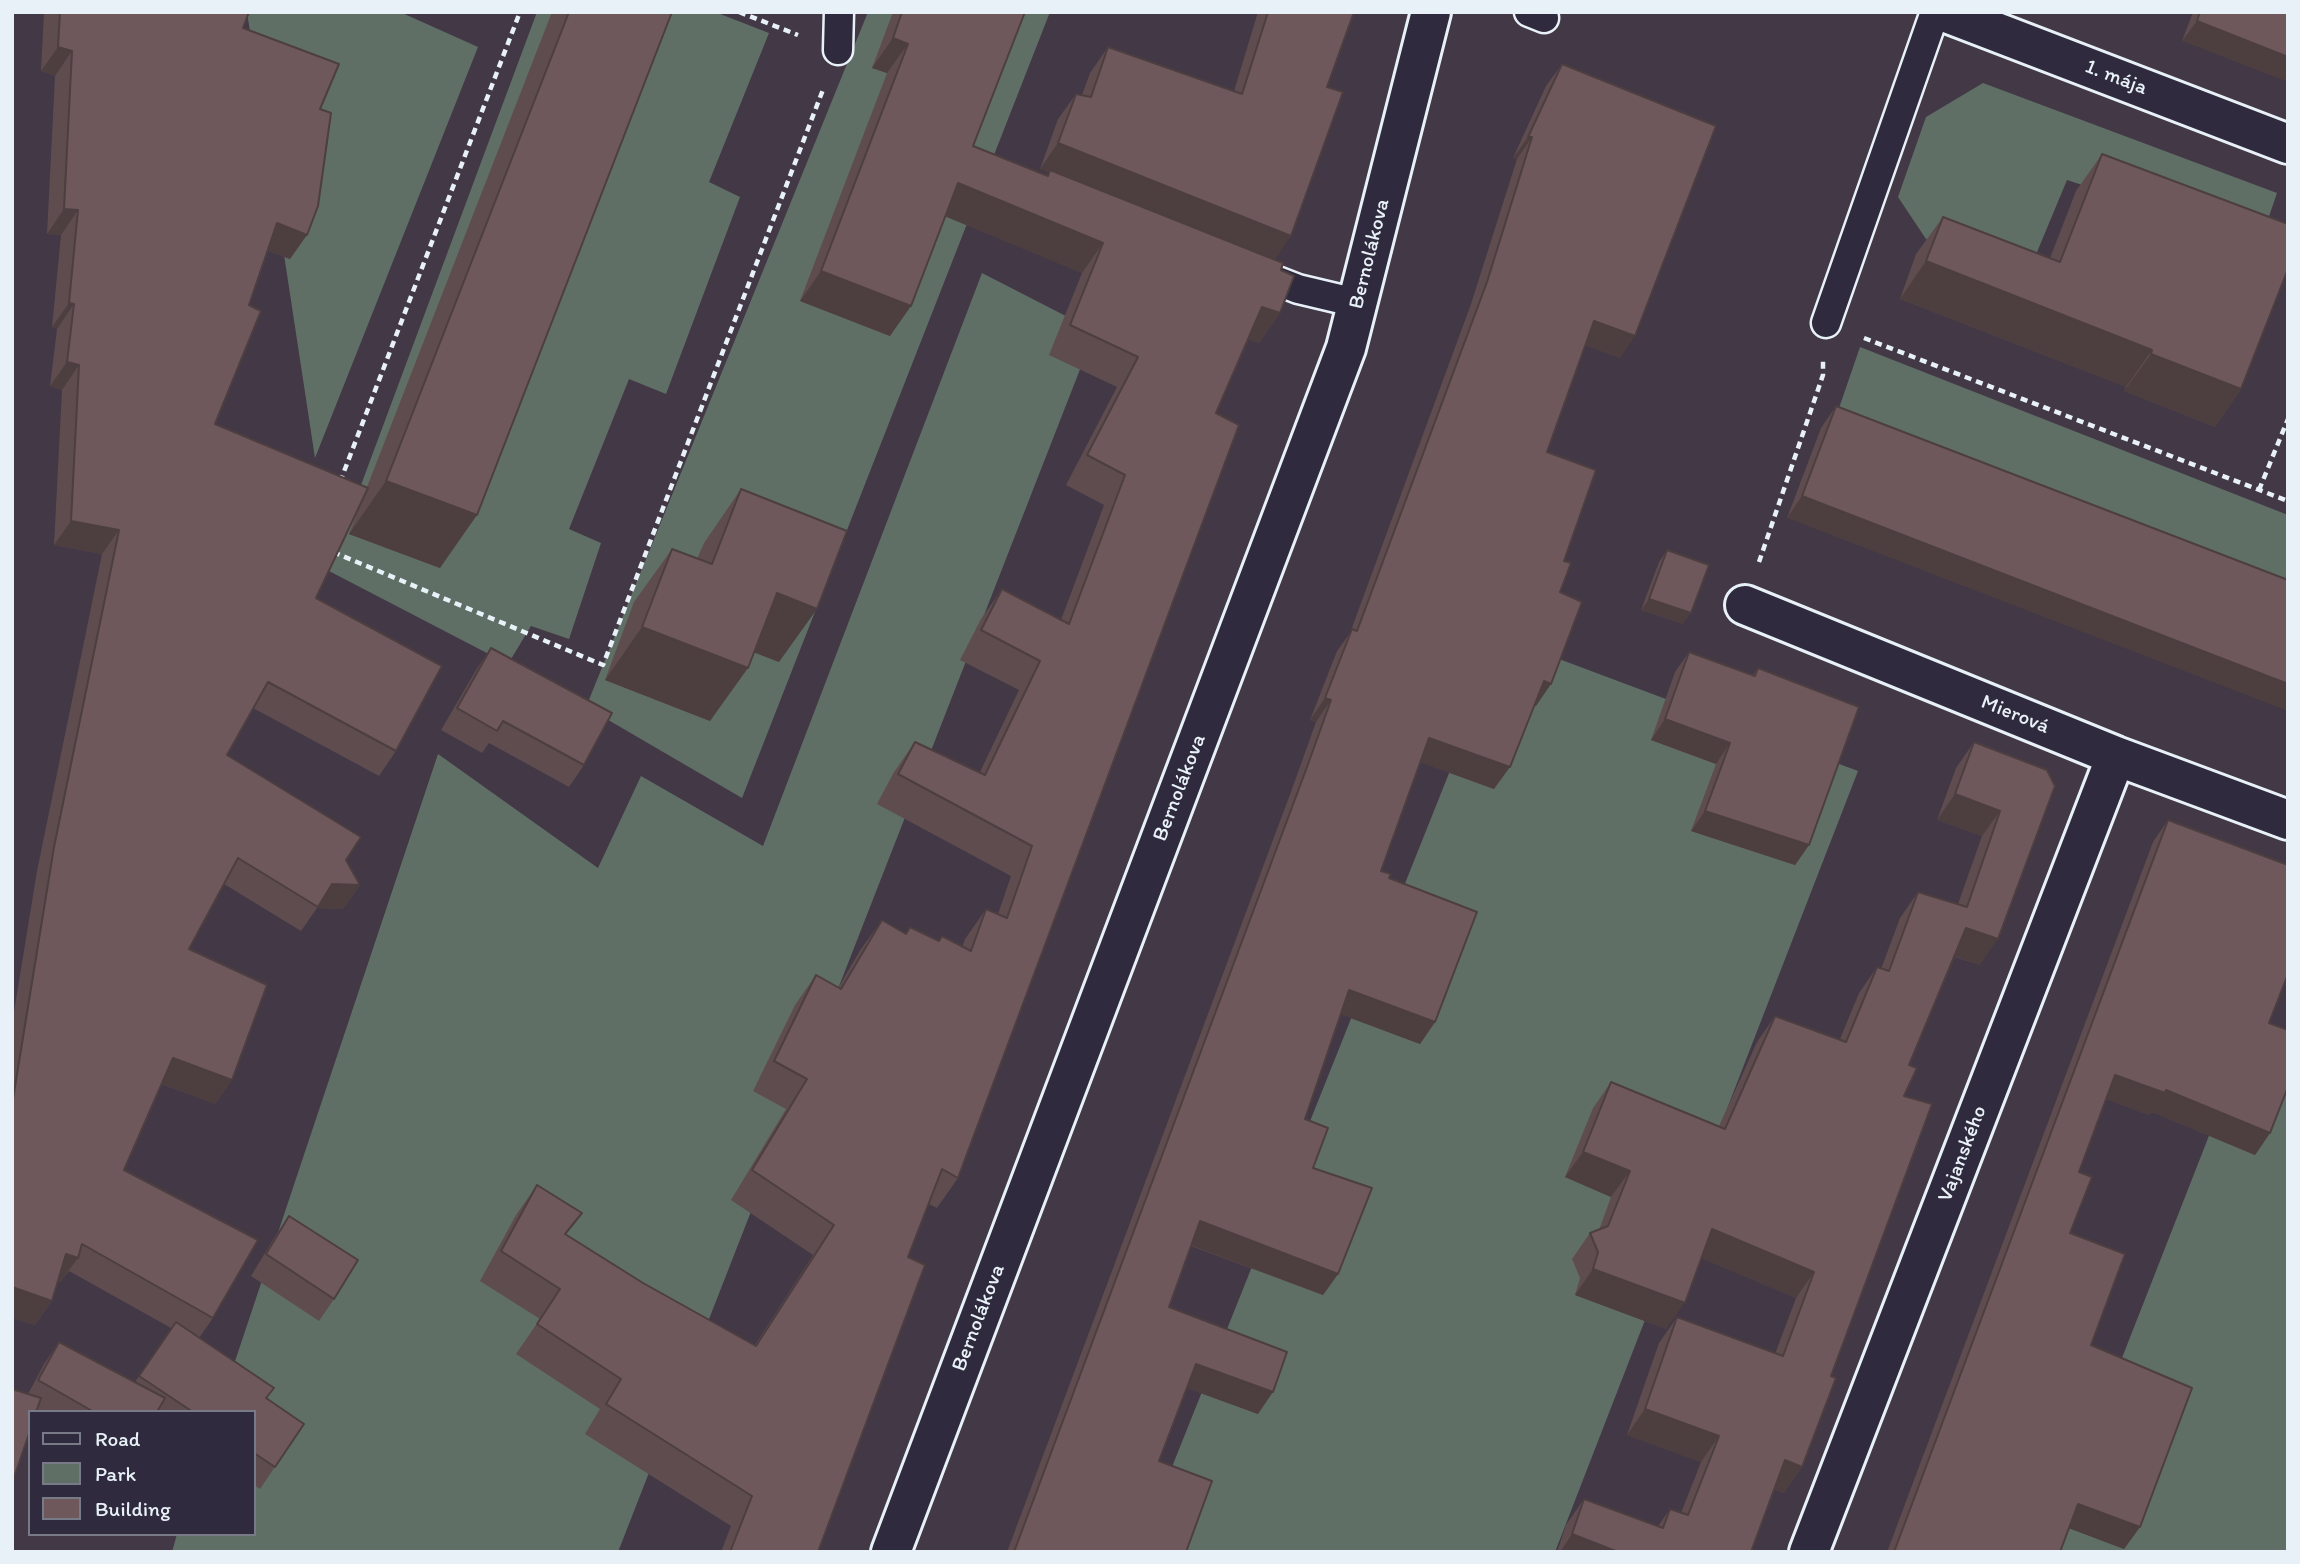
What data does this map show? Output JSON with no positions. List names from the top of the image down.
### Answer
{
  "streets": {
    "street": [
      "1. mája",
      "Bernolákova",
      "Mierová",
      "Vajanského"
    ]
  },
  "crossings": [
    ["Mierová", "Vajanského"]
  ],
  "legend": ["Road", "Park", "Building"]
}
